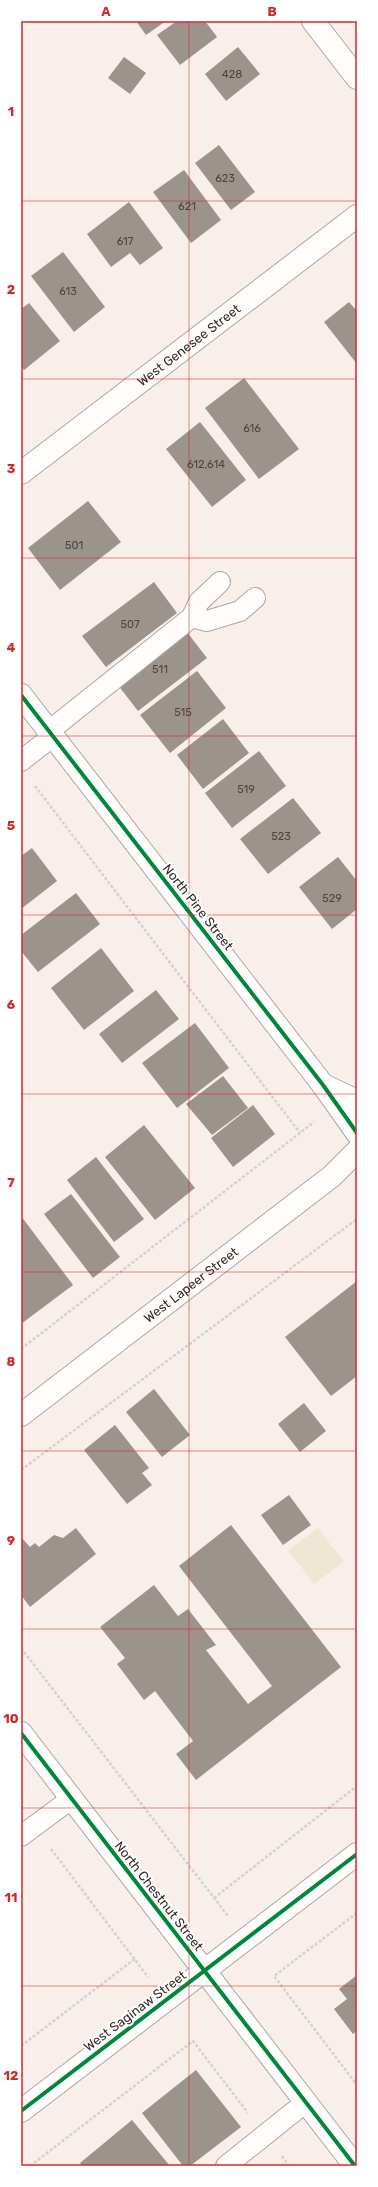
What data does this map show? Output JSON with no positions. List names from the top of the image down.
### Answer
{
  "streets": {
    "street": [
      "West Genesee Street",
      "North Pine Street",
      "West Lapeer Street",
      "North Chestnut Street",
      "West Saginaw Street"
    ]
  },
  "crossings": [
    ["North Chestnut Street", "West Saginaw Street"]
  ],
  "house_numbers": [
    "428",
    "623",
    "621",
    "617",
    "613",
    "616",
    "612,614",
    "501",
    "507",
    "511",
    "515",
    "519",
    "523",
    "529"
  ],
  "grid": {
    "columns": ["A", "B"],
    "rows": [
      "1",
      "2",
      "3",
      "4",
      "5",
      "6",
      "7",
      "8",
      "9",
      "10",
      "11",
      "12"
    ]
  }
}
